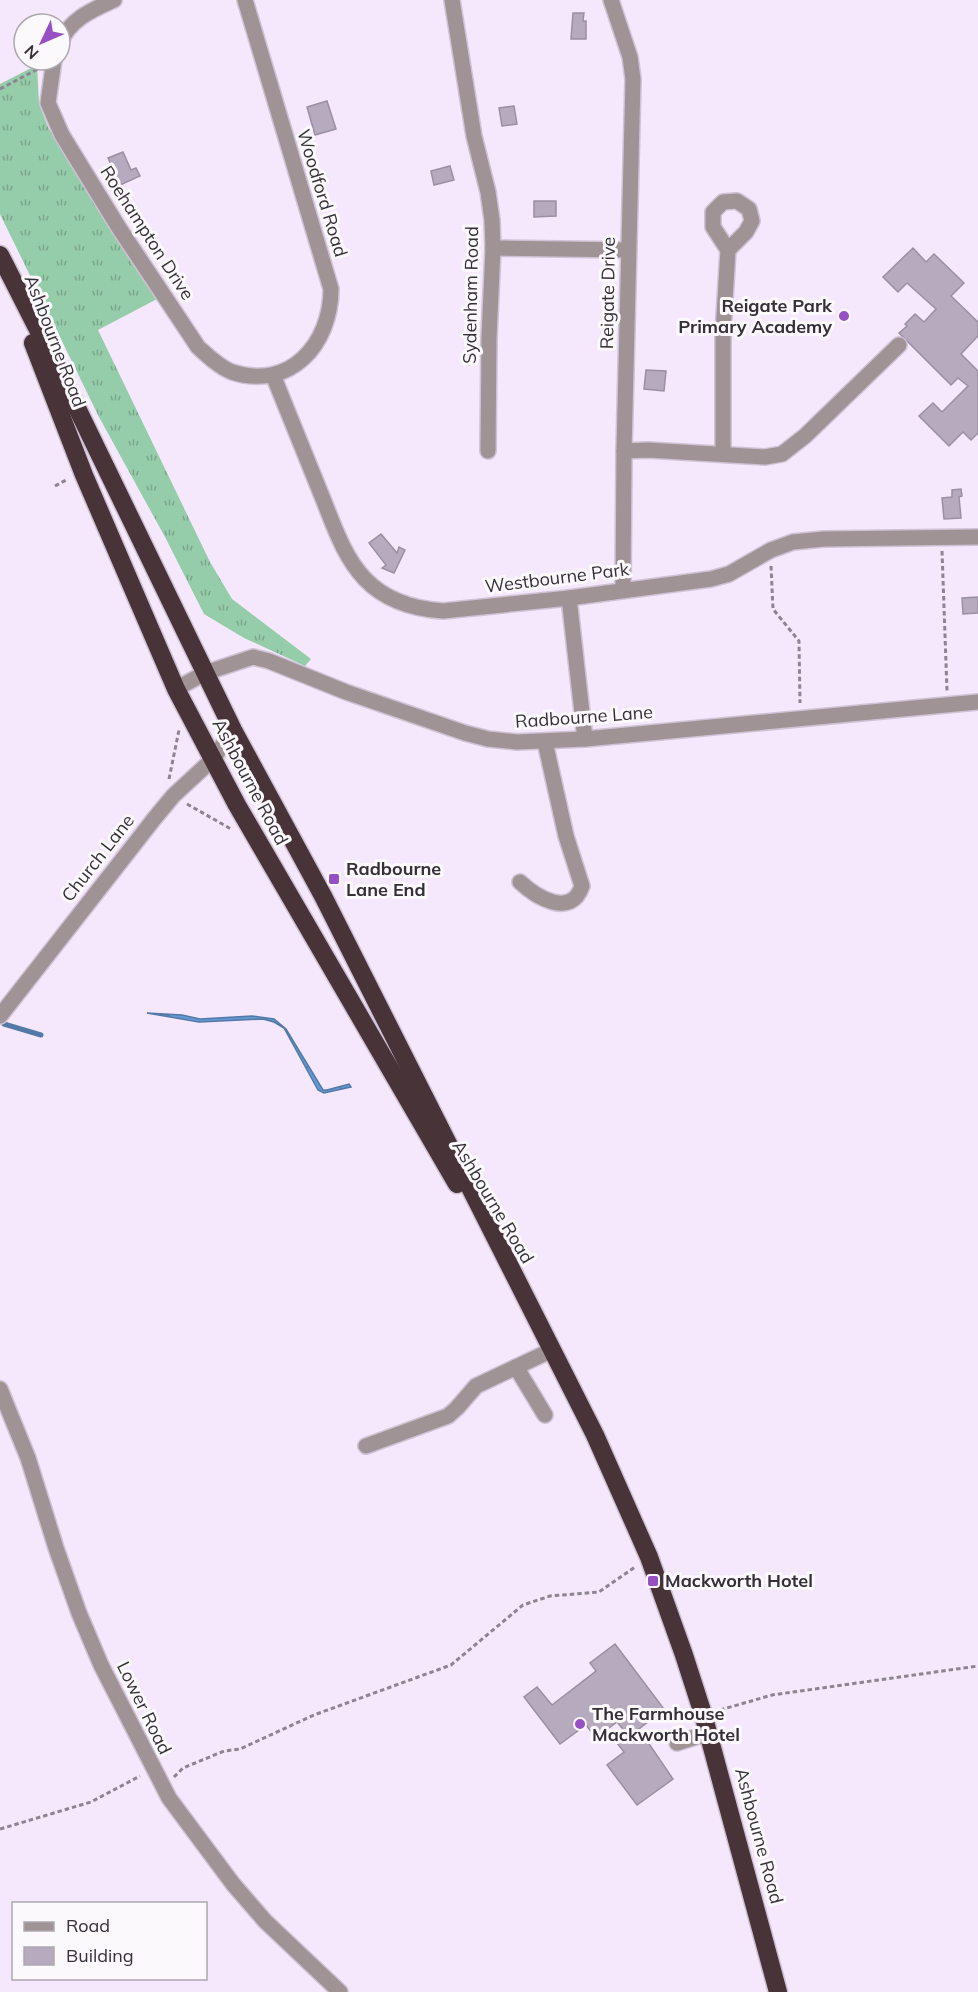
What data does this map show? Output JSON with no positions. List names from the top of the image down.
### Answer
{
  "streets": {
    "highway": ["Ashbourne Road"],
    "street": [
      "Woodford Road",
      "Roehampton Drive",
      "Reigate Drive",
      "Sydenham Road",
      "Westbourne Park",
      "Radbourne Lane",
      "Church Lane",
      "Lower Road"
    ]
  },
  "crossings": [
    ["Woodford Road", "Roehampton Drive"],
    ["Woodford Road", "Westbourne Park"],
    ["Roehampton Drive", "Westbourne Park"],
    ["Reigate Drive", "Westbourne Park"],
    ["Ashbourne Road", "Radbourne Lane"],
    ["Ashbourne Road", "Church Lane"]
  ],
  "places": {
    "other": ["Reigate Park Primary Academy", "The Farmhouse Mackworth Hotel"],
    "transit": ["Radbourne Lane End", "Mackworth Hotel"]
  },
  "legend": ["Road", "Building"],
  "north": "bottom left"
}
